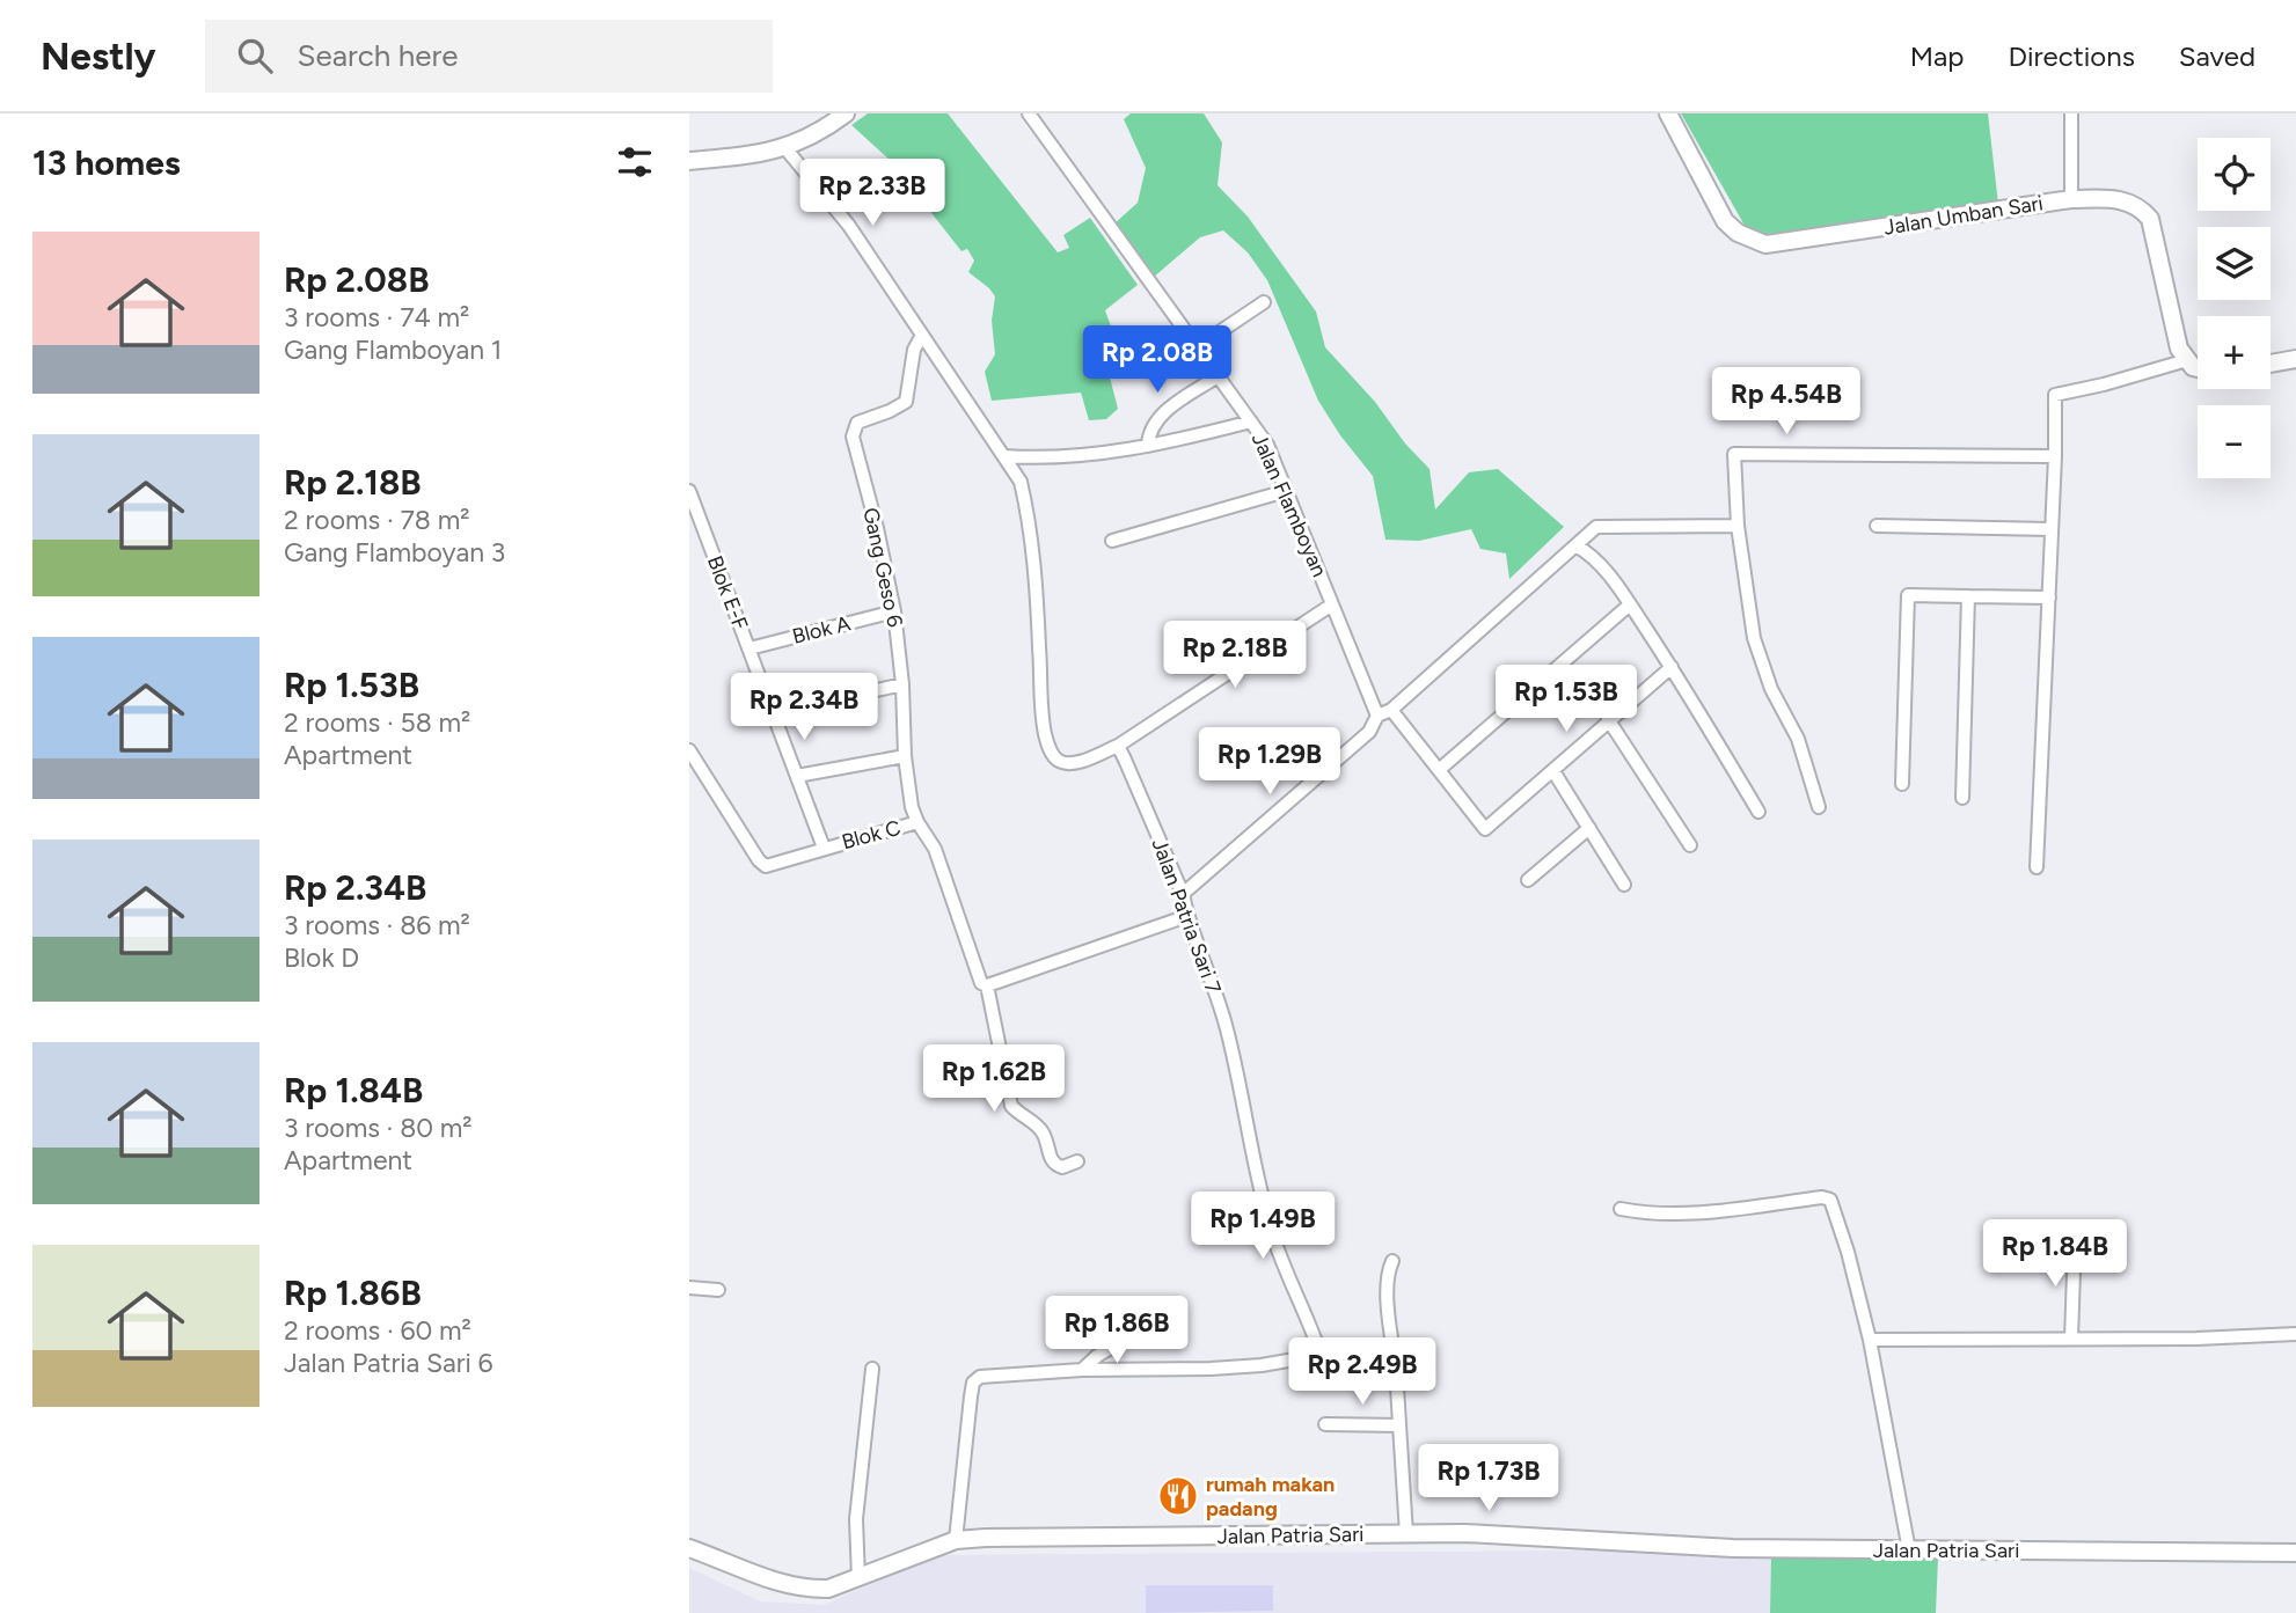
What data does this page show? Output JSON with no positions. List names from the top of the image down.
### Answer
{
  "streets": {
    "street": [
      "Jalan Umban Sari",
      "Jalan Flamboyan",
      "Gang Geso 6",
      "Blok E-F",
      "Blok A",
      "Blok C",
      "Jalan Patria Sari 7",
      "Jalan Patria Sari"
    ]
  },
  "crossings": [
    ["Gang Geso 6", "Blok A"],
    ["Gang Geso 6", "Blok C"],
    ["Blok E-F", "Blok A"],
    ["Blok E-F", "Blok C"]
  ],
  "places": {
    "restaurant": ["rumah makan padang"]
  },
  "page": {
    "header": "Nestly",
    "search": "Search here",
    "nav": ["Map", "Directions", "Saved"],
    "heading": "13 homes",
    "map_buttons": ["+", "−"],
    "price": [
      "Rp 2.33B",
      "Rp 2.08B",
      "Rp 4.54B",
      "Rp 2.18B",
      "Rp 1.53B",
      "Rp 2.34B",
      "Rp 1.29B",
      "Rp 1.62B",
      "Rp 1.49B",
      "Rp 1.84B",
      "Rp 1.86B",
      "Rp 2.49B",
      "Rp 1.73B"
    ],
    "list": [
      {
        "name": "Rp 2.08B",
        "note": "3 rooms · 74 m² · Gang Flamboyan 1"
      },
      {
        "name": "Rp 2.18B",
        "note": "2 rooms · 78 m² · Gang Flamboyan 3"
      },
      {
        "name": "Rp 1.53B",
        "note": "2 rooms · 58 m² · Apartment"
      },
      {
        "name": "Rp 2.34B",
        "note": "3 rooms · 86 m² · Blok D"
      },
      {
        "name": "Rp 1.84B",
        "note": "3 rooms · 80 m² · Apartment"
      },
      {
        "name": "Rp 1.86B",
        "note": "2 rooms · 60 m² · Jalan Patria Sari 6"
      }
    ]
  }
}
